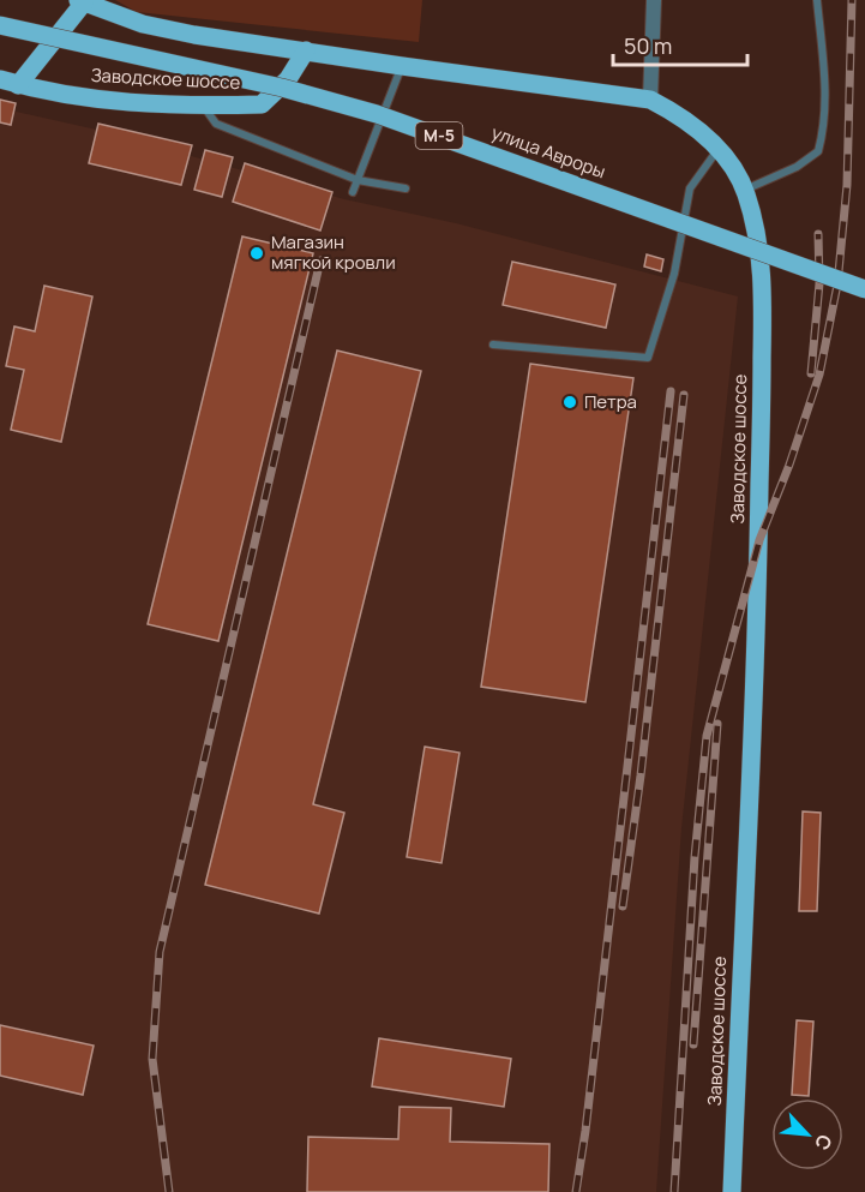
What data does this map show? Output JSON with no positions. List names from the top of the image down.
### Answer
{
  "streets": {
    "main road": ["Заводское шоссе", "М-5", "улица Авроры"]
  },
  "places": ["Магазин мягкой кровли", "Петра"],
  "scale_bar": "50 m",
  "north": "bottom right"
}
